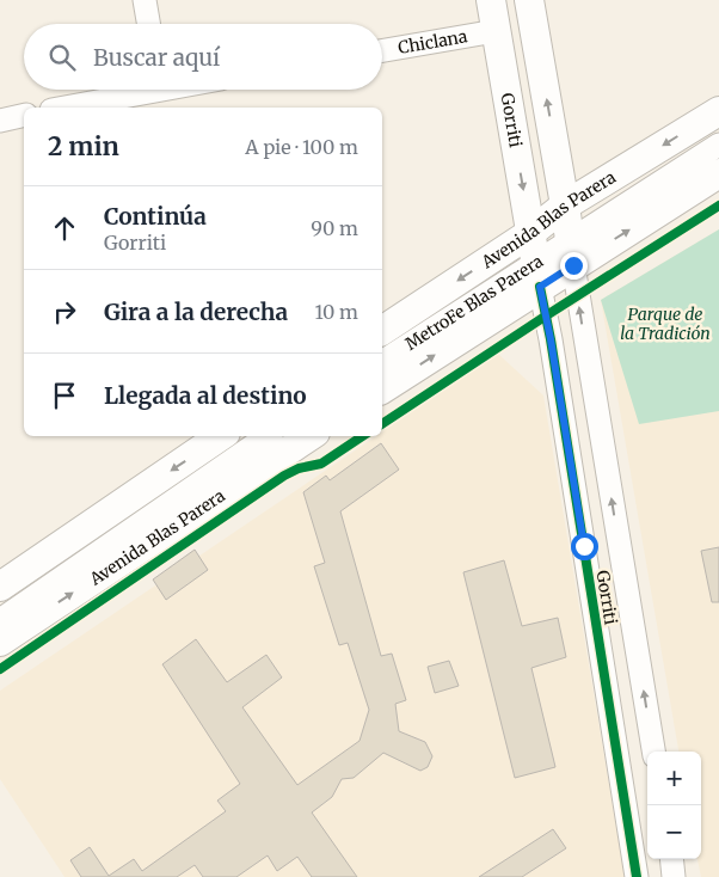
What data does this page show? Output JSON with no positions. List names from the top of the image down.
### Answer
{
  "streets": {
    "main road": ["Gorriti", "Avenida Blas Parera"],
    "street": ["Chiclana", "MetroFe Blas Parera"]
  },
  "crossings": [
    ["Chiclana", "Gorriti"],
    ["Gorriti", "Avenida Blas Parera"],
    ["Gorriti", "MetroFe Blas Parera"]
  ],
  "parks": ["Parque de la Tradición"],
  "page": {
    "search": "Buscar aquí",
    "heading": ["2 min", "A pie · 100 m"],
    "list": [
      ["Continúa", "Gorriti", "90 m"],
      ["Gira a la derecha", "10 m"],
      "Llegada al destino"
    ],
    "map_buttons": ["+", "−"]
  }
}
